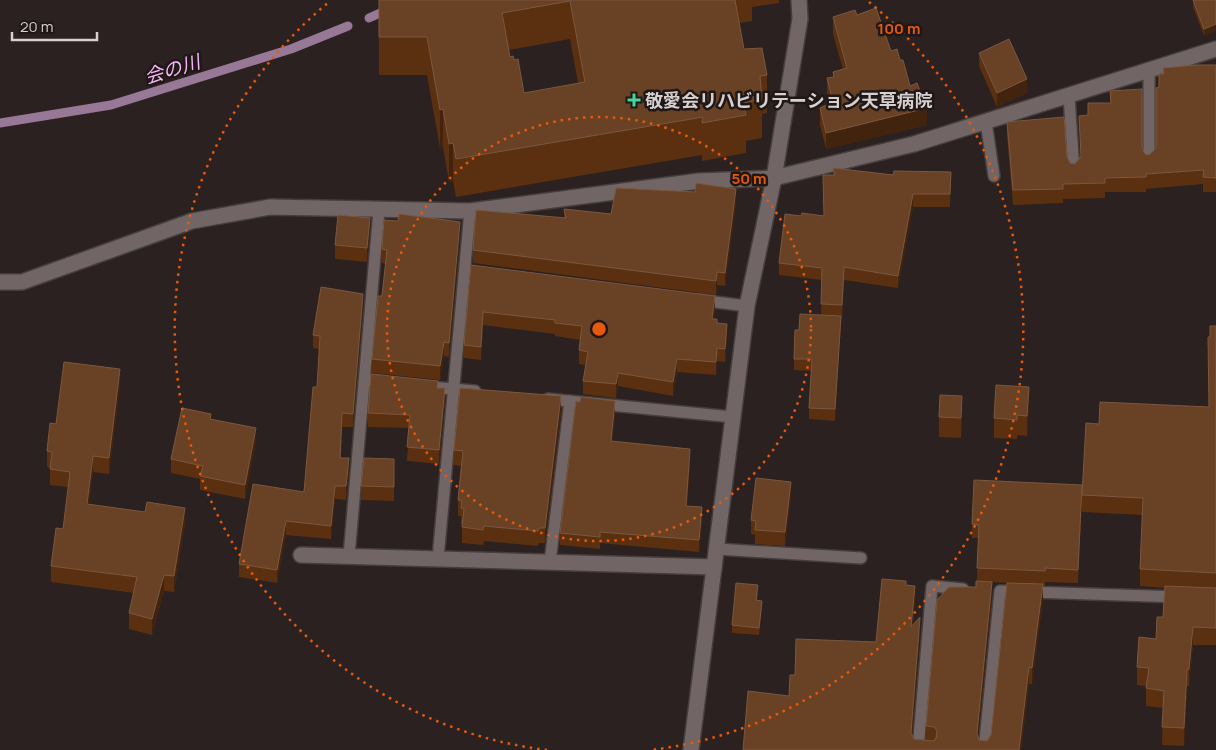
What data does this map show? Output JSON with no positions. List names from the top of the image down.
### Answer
{
  "water": ["会の川"],
  "places": {
    "health": ["敬愛会リハビリテーション天草病院"]
  },
  "scale_bar": "20 m",
  "rings": ["100 m", "50 m"]
}
